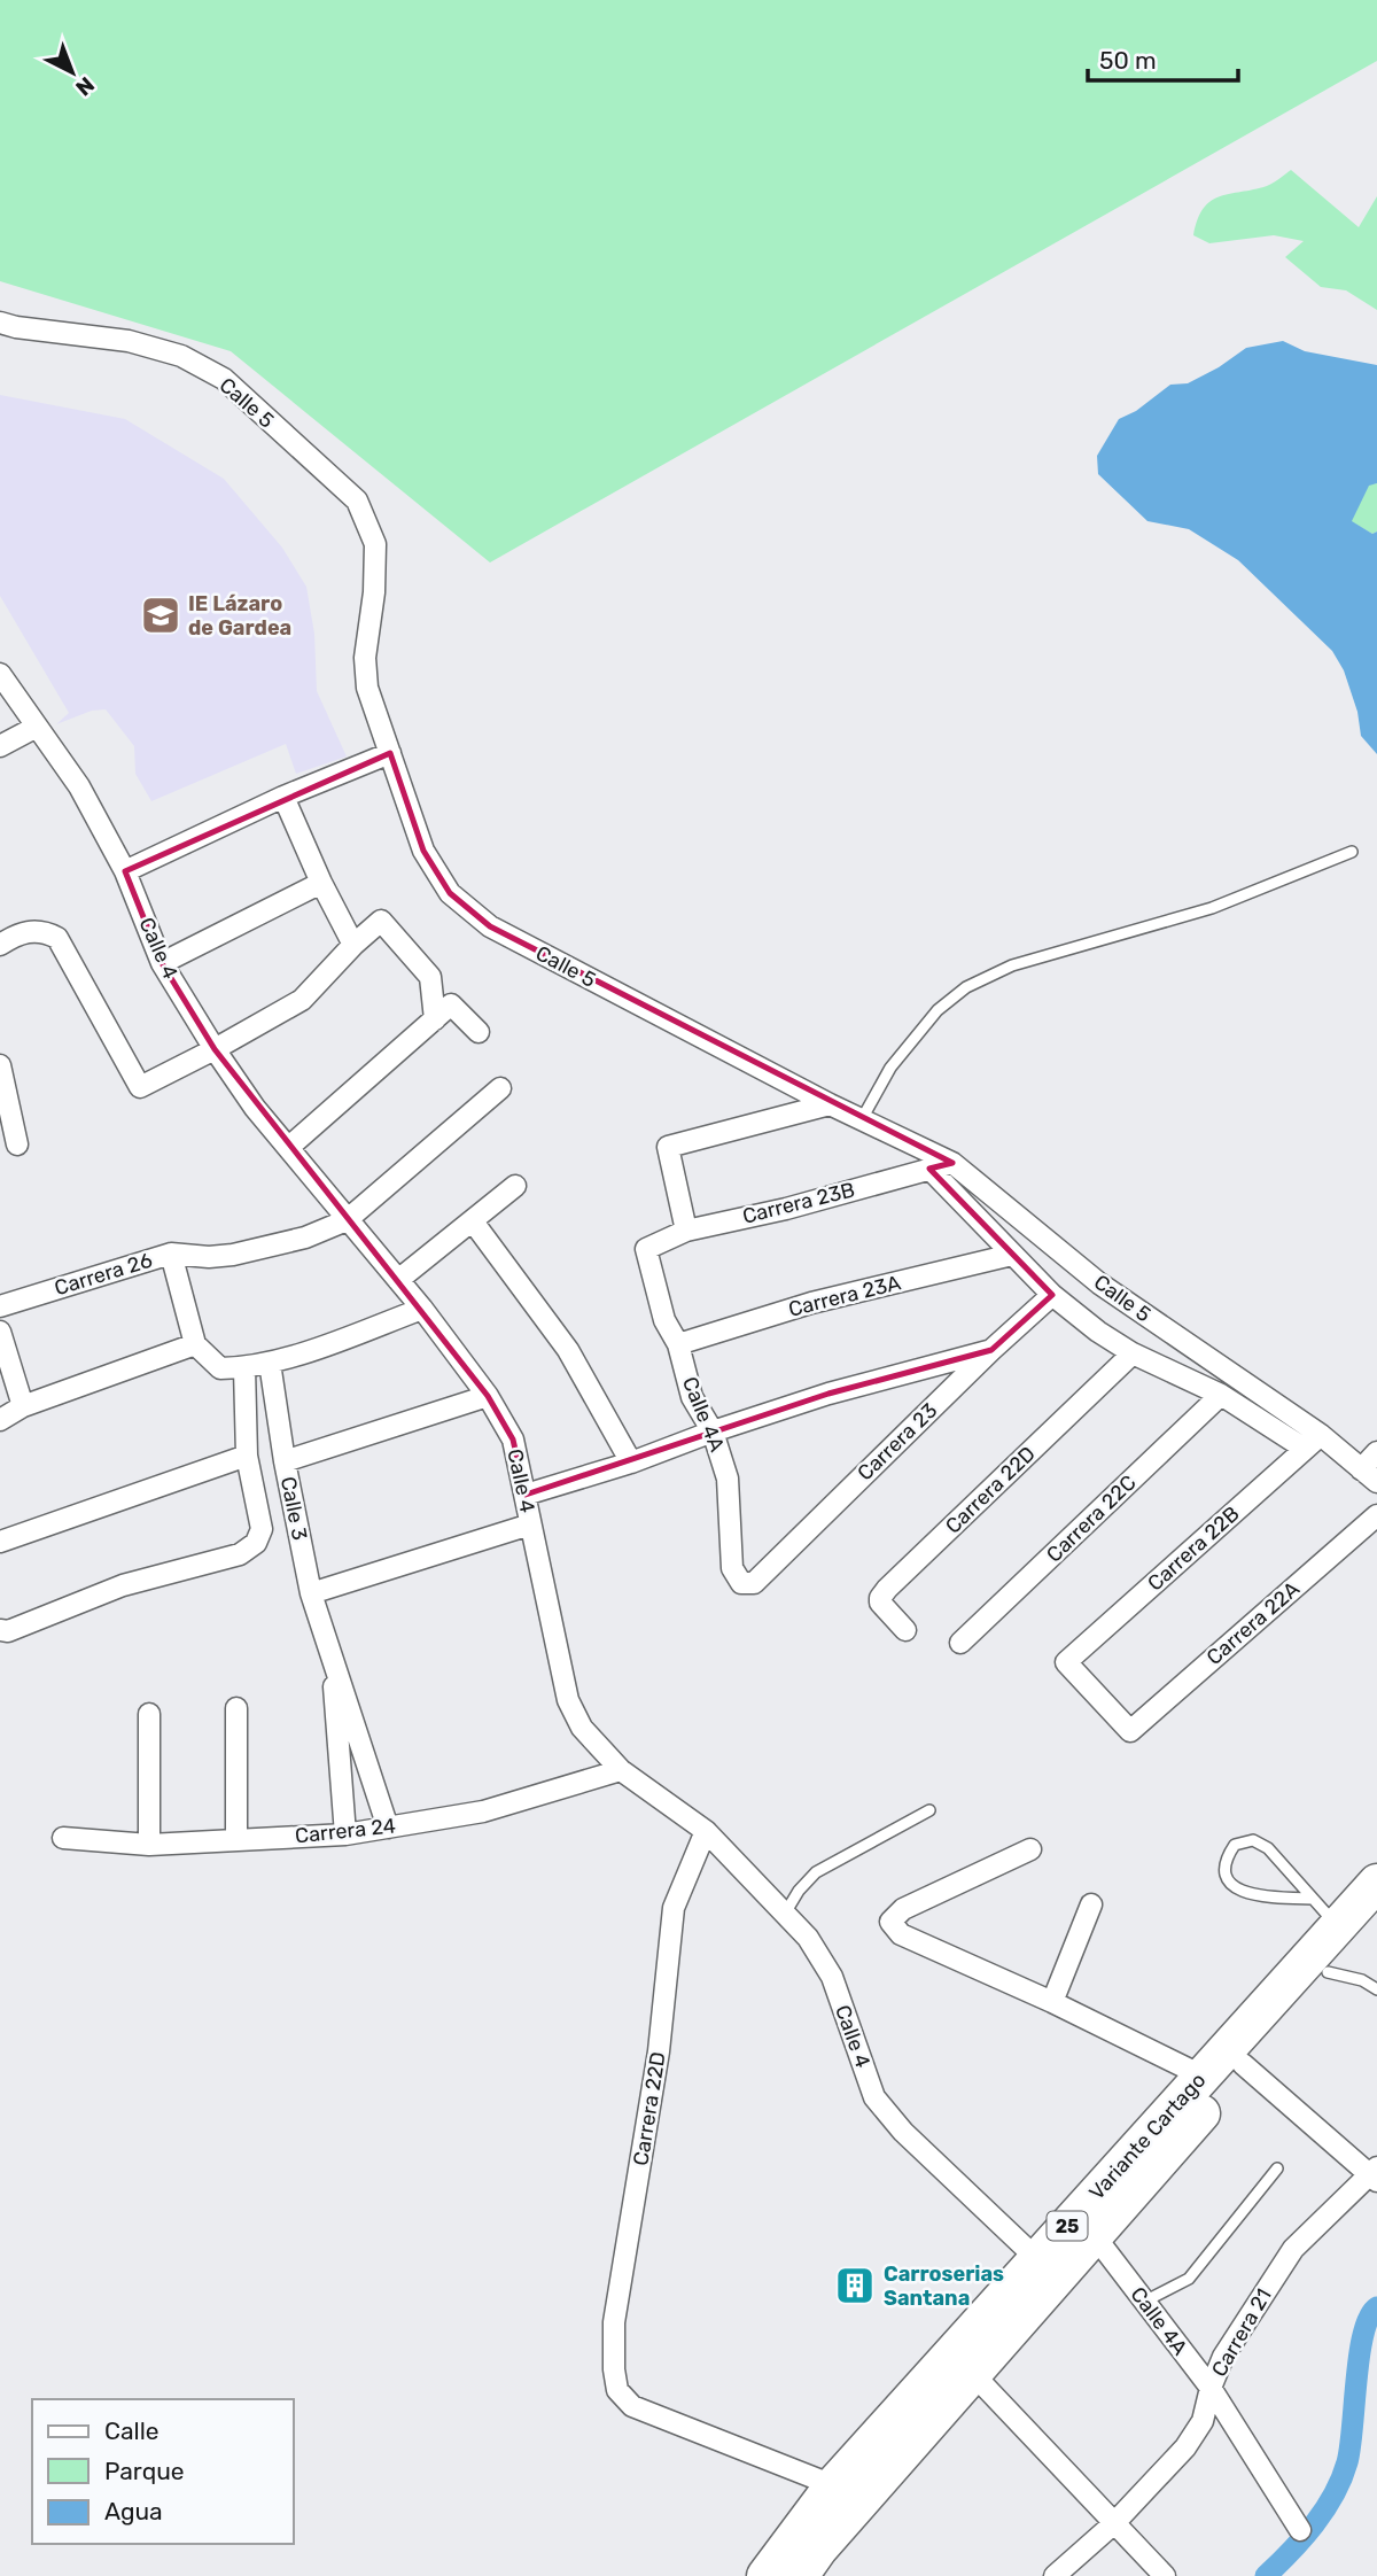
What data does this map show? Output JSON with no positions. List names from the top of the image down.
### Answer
{
  "streets": {
    "highway": ["Variante Cartago", "25"],
    "street": [
      "Calle 5",
      "Calle 4",
      "Carrera 23B",
      "Carrera 26",
      "Carrera 23A",
      "Calle 4A",
      "Carrera 23",
      "Carrera 22D",
      "Calle 3",
      "Carrera 22C",
      "Carrera 22B",
      "Carrera 22A",
      "Carrera 24",
      "Carrera 21"
    ]
  },
  "crossings": [
    ["Calle 5", "Carrera 23B"],
    ["Calle 5", "Carrera 22B"],
    ["Calle 4", "Carrera 26"],
    ["Calle 4", "Carrera 22D"],
    ["Calle 4", "Carrera 24"],
    ["Calle 4", "Variante Cartago"],
    ["Carrera 23B", "Calle 4A"],
    ["Carrera 23A", "Calle 4A"],
    ["Calle 4A", "Carrera 23"],
    ["Calle 4A", "Variante Cartago"],
    ["Calle 4A", "Carrera 21"],
    ["Carrera 22D", "Variante Cartago"],
    ["Calle 3", "Carrera 24"],
    ["Carrera 22B", "Carrera 22A"]
  ],
  "places": {
    "school or university": ["IE Lázaro de Gardea"],
    "building": ["Carroserias Santana"]
  },
  "legend": ["Calle", "Parque", "Agua"],
  "scale_bar": "50 m",
  "north": "bottom right"
}
